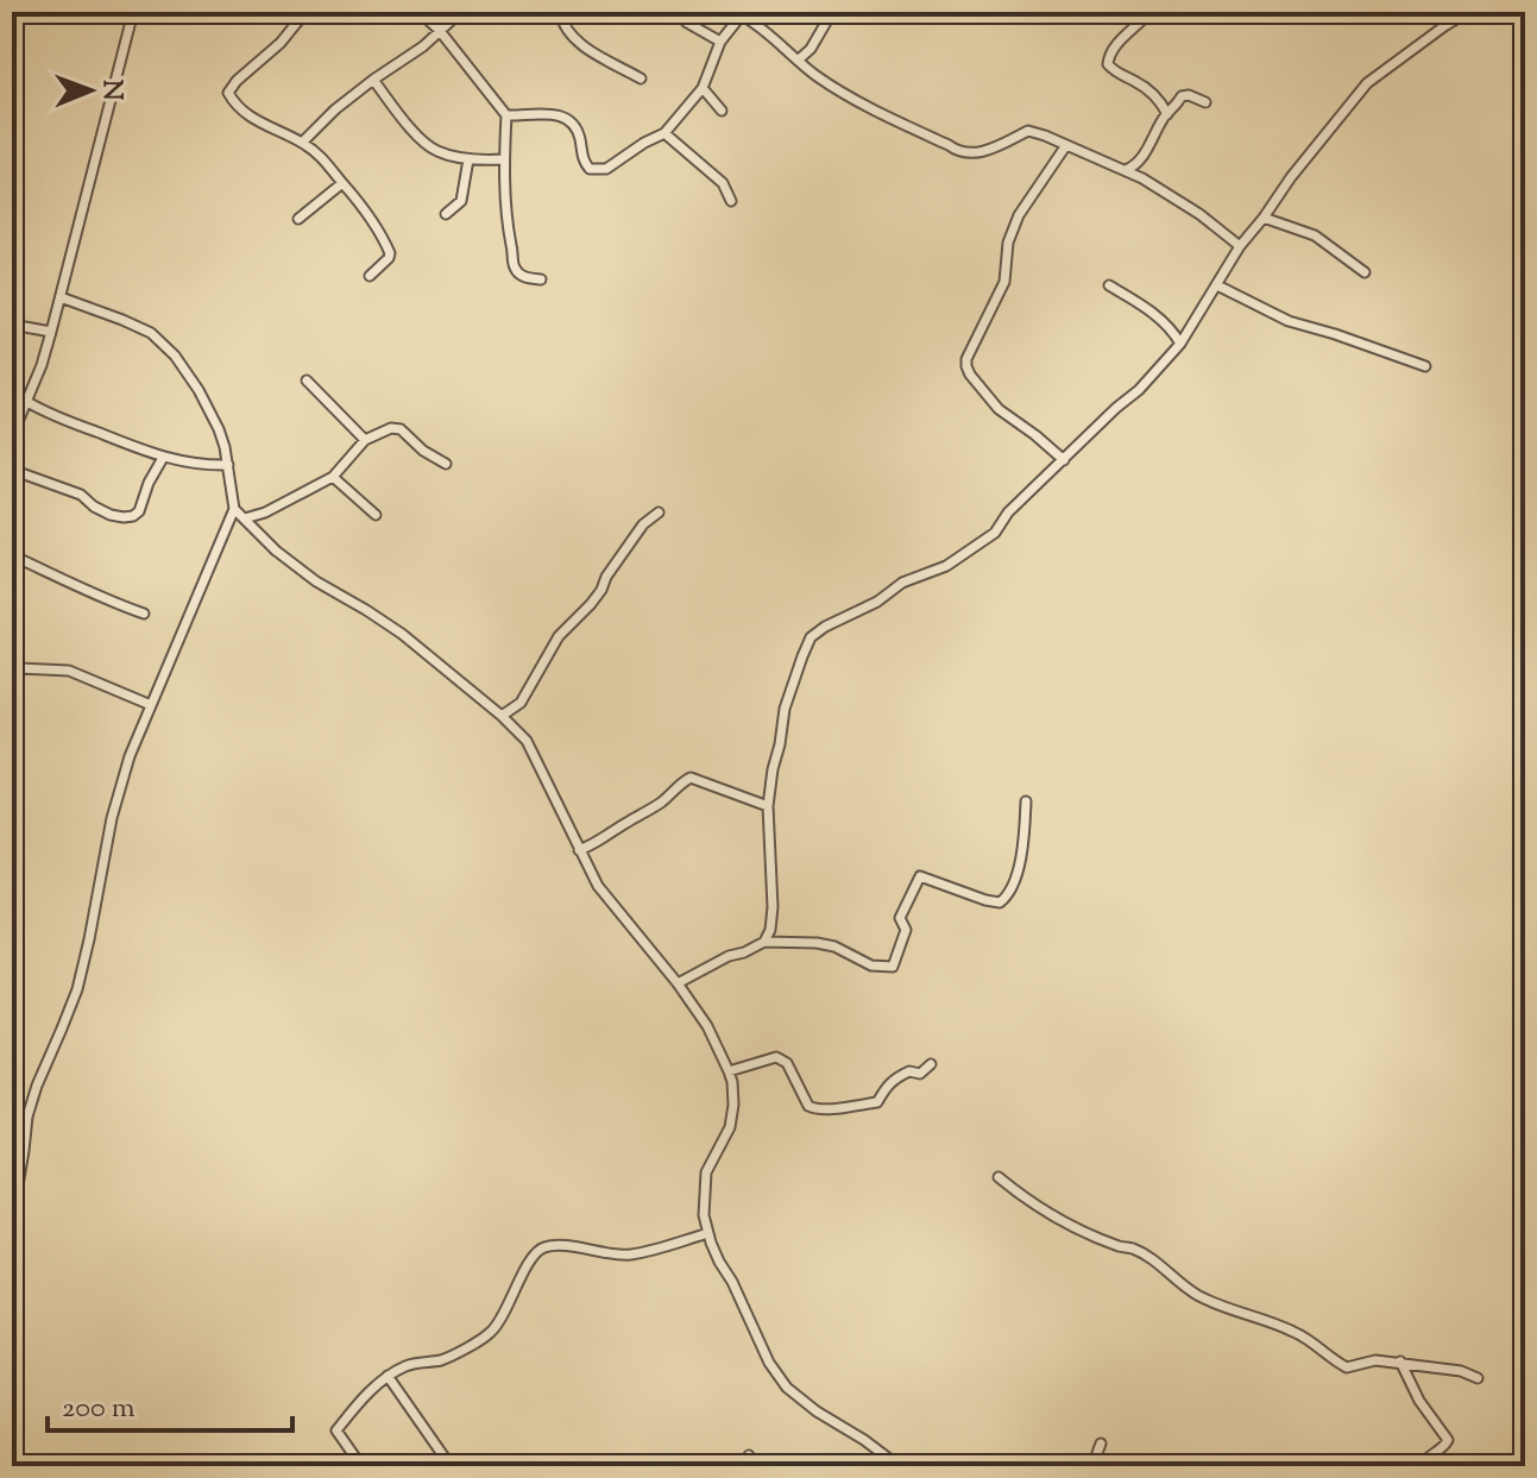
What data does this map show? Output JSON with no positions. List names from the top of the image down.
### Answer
{
  "scale_bar": "200 m",
  "north": "right"
}
